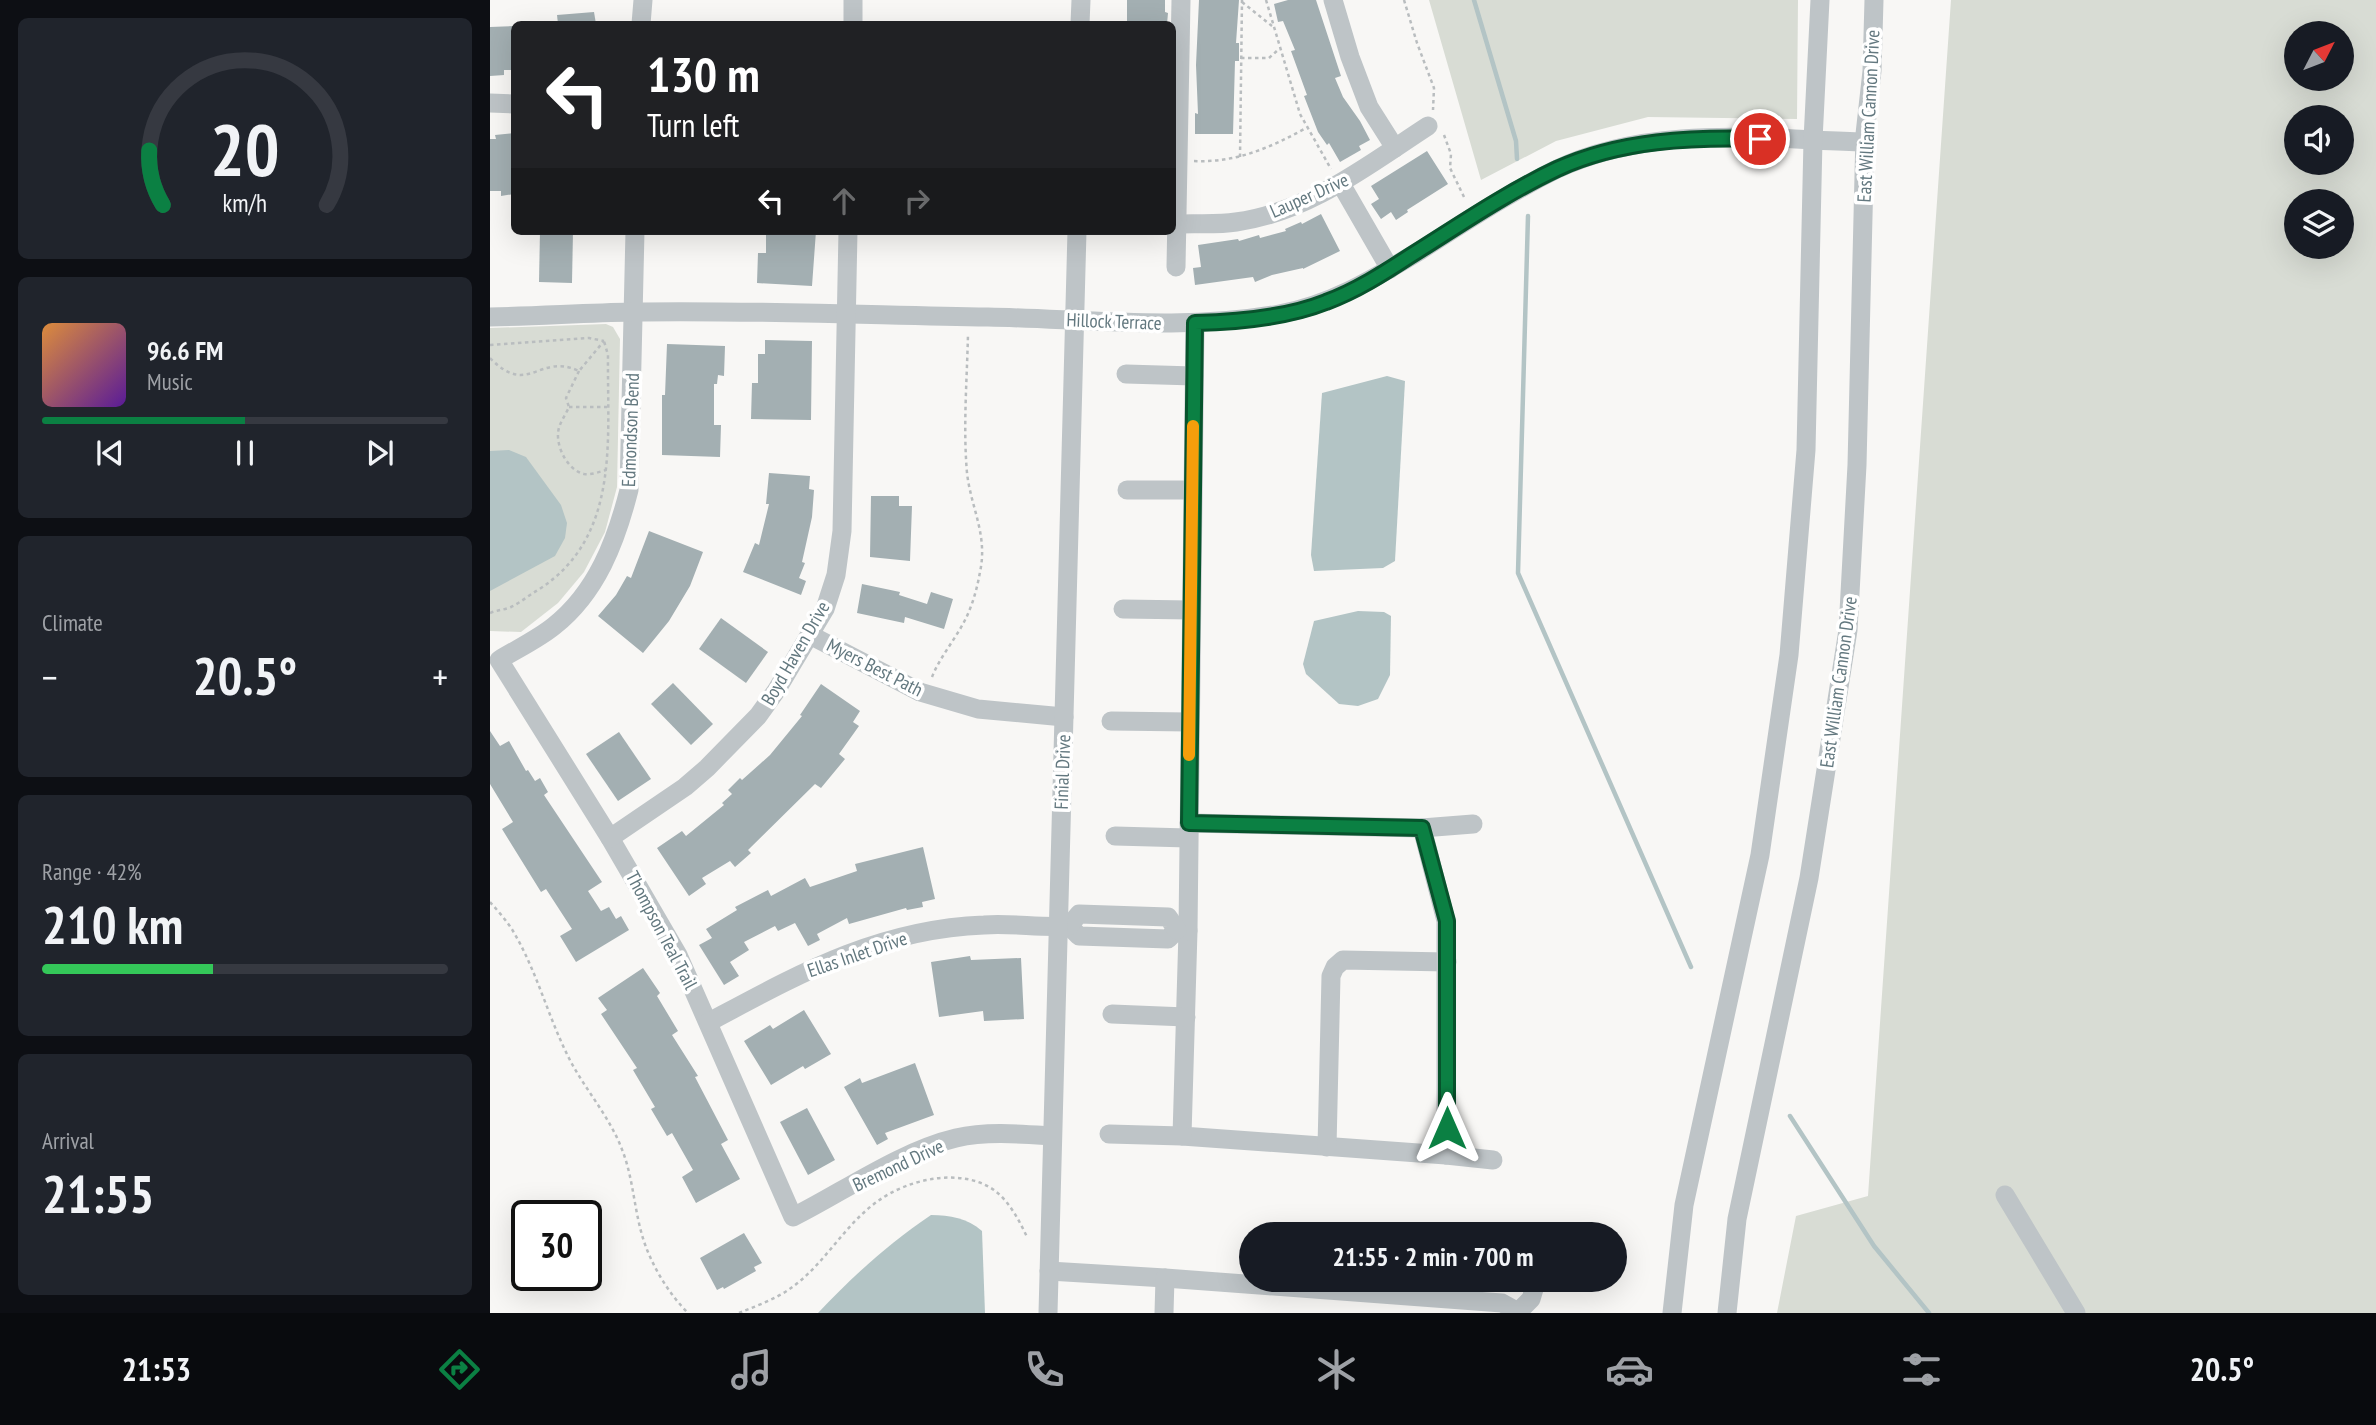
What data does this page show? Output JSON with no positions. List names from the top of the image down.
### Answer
{
  "streets": {
    "street": [
      "East William Cannon Drive",
      "Lauper Drive",
      "Hillock Terrace",
      "Edmondson Bend",
      "Boyd Haven Drive",
      "Myers Best Path",
      "Finial Drive",
      "Thompson Teal Trail",
      "Ellas Inlet Drive",
      "Bremond Drive"
    ]
  },
  "crossings": [
    ["East William Cannon Drive", "Hillock Terrace"],
    ["Hillock Terrace", "Edmondson Bend"],
    ["Hillock Terrace", "Boyd Haven Drive"],
    ["Hillock Terrace", "Finial Drive"],
    ["Edmondson Bend", "Thompson Teal Trail"],
    ["Boyd Haven Drive", "Myers Best Path"],
    ["Boyd Haven Drive", "Thompson Teal Trail"],
    ["Myers Best Path", "Finial Drive"],
    ["Finial Drive", "Ellas Inlet Drive"],
    ["Finial Drive", "Bremond Drive"],
    ["Thompson Teal Trail", "Ellas Inlet Drive"],
    ["Thompson Teal Trail", "Bremond Drive"]
  ],
  "north": "top right",
  "page": {
    "turn": ["130 m", "Turn left"],
    "song": ["96.6 FM", "Music"],
    "tile": [
      "Climate",
      ["Range · 42%", "210 km"],
      ["Arrival", "21:55"]
    ],
    "heat": ["−", "20.5°", "+"],
    "limit": "30",
    "trip": "21:55 · 2 min · 700 m",
    "tabs": ["21:53", "20.5°"],
    "gauge": ["20", "km/h"]
  }
}
